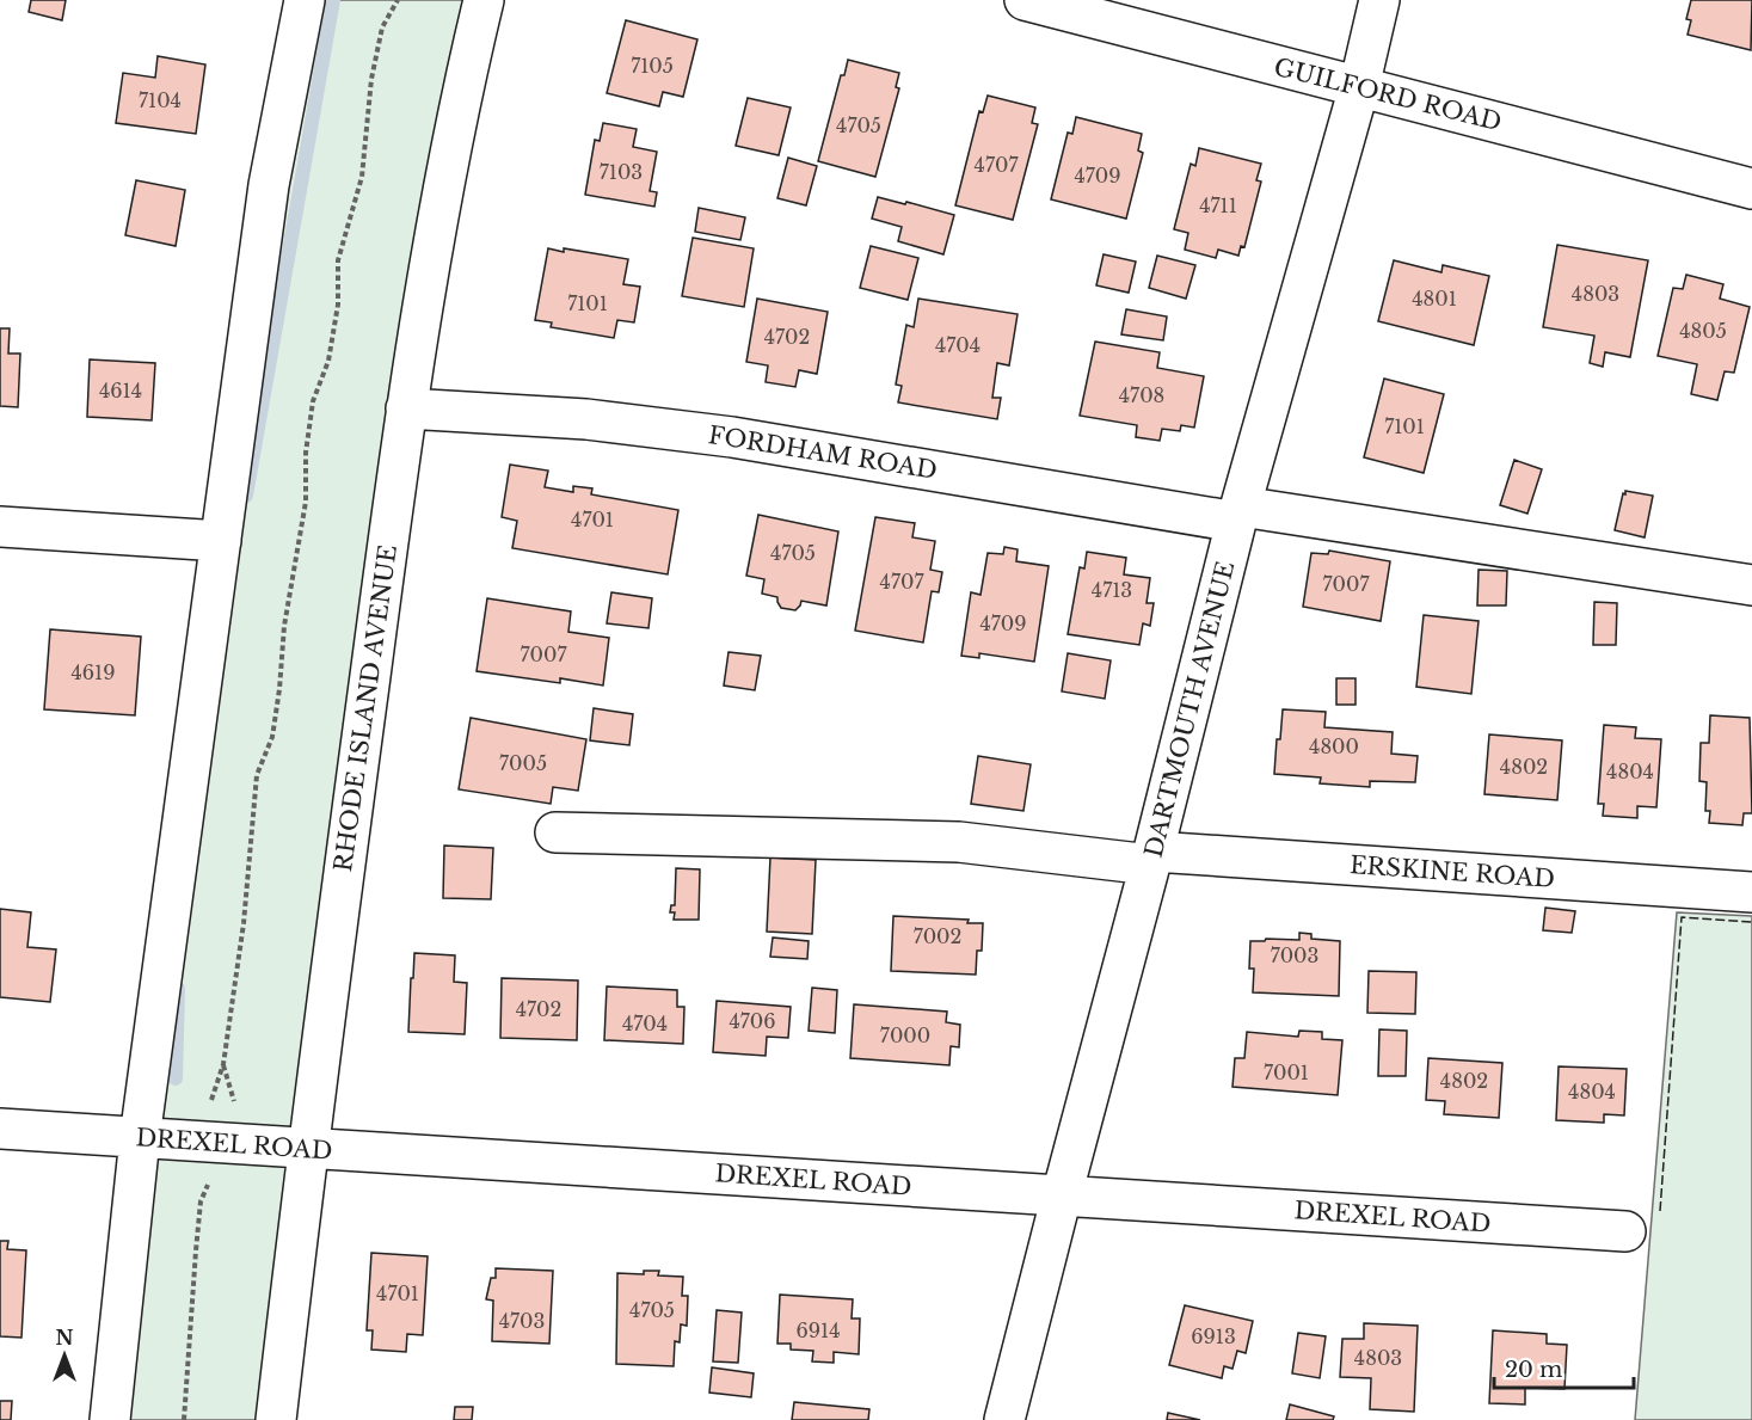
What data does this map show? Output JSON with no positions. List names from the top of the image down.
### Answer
{
  "streets": {
    "street": [
      "GUILFORD ROAD",
      "FORDHAM ROAD",
      "RHODE ISLAND AVENUE",
      "DARTMOUTH AVENUE",
      "ERSKINE ROAD",
      "DREXEL ROAD"
    ]
  },
  "crossings": [
    ["GUILFORD ROAD", "DARTMOUTH AVENUE"],
    ["FORDHAM ROAD", "RHODE ISLAND AVENUE"],
    ["FORDHAM ROAD", "DARTMOUTH AVENUE"],
    ["RHODE ISLAND AVENUE", "DREXEL ROAD"],
    ["DARTMOUTH AVENUE", "ERSKINE ROAD"],
    ["DARTMOUTH AVENUE", "DREXEL ROAD"]
  ],
  "house_numbers": [
    "7105",
    "7104",
    "4705",
    "4707",
    "7103",
    "4709",
    "4711",
    "4803",
    "4801",
    "7101",
    "4805",
    "4702",
    "4704",
    "4614",
    "4708",
    "7101",
    "4701",
    "4705",
    "4707",
    "7007",
    "4713",
    "4709",
    "7007",
    "4619",
    "4800",
    "7005",
    "4802",
    "4804",
    "7002",
    "7003",
    "4702",
    "4706",
    "4704",
    "7000",
    "7001",
    "4802",
    "4804",
    "4701",
    "4705",
    "4703",
    "6914",
    "6913",
    "4803"
  ],
  "scale_bar": "20 m",
  "north": "top"
}
